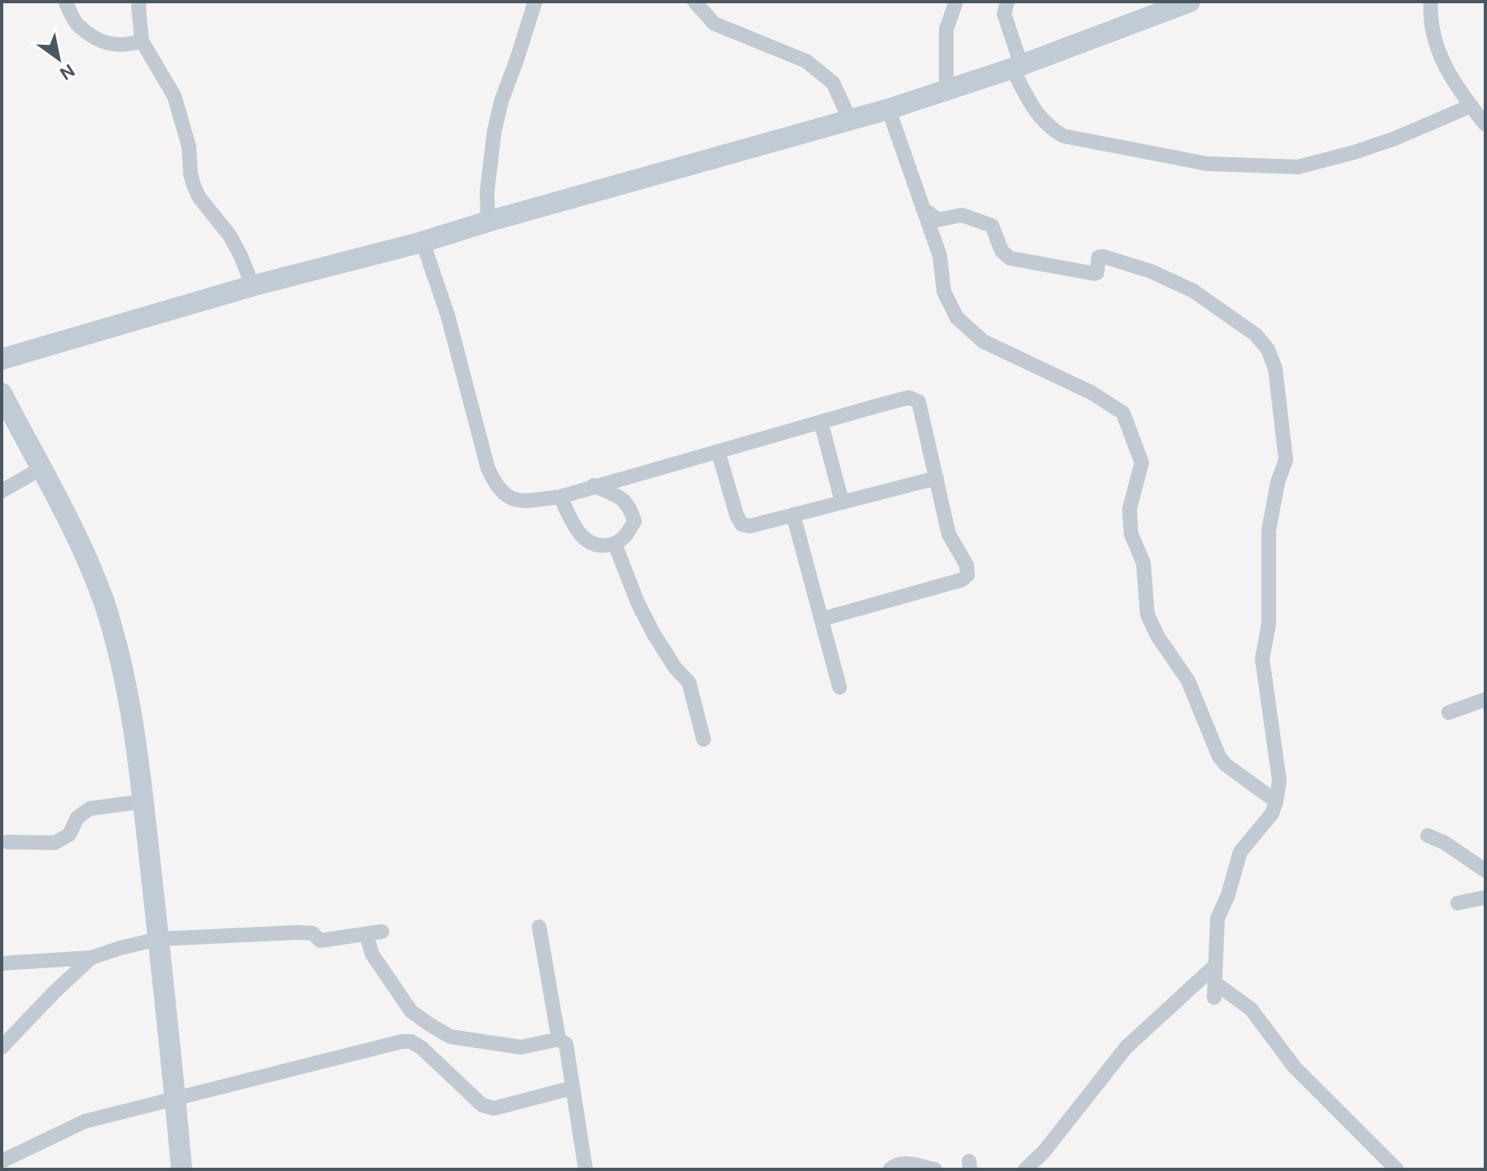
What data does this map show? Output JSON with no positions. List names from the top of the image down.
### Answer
{
  "north": "bottom right"
}
